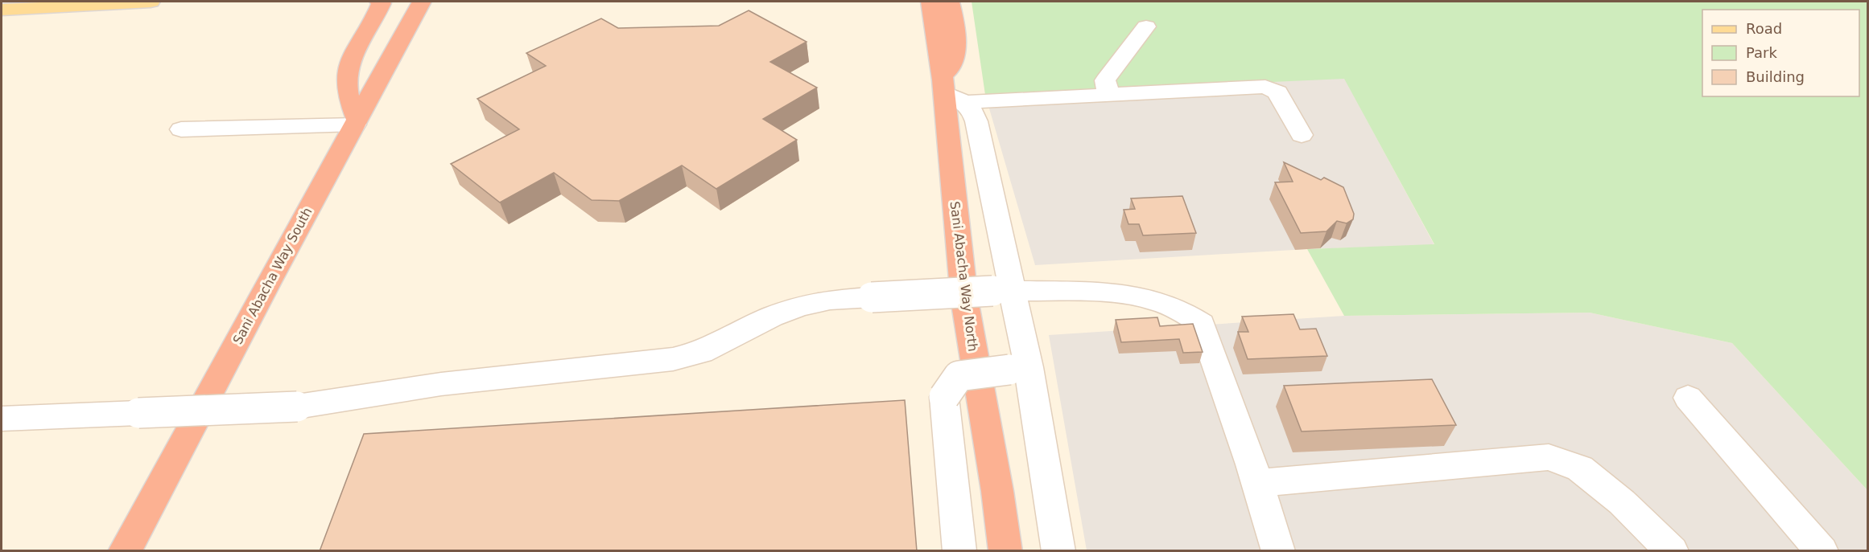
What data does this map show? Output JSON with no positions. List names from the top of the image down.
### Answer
{
  "streets": {
    "highway": ["Sani Abacha Way South", "Sani Abacha Way North"]
  },
  "legend": ["Road", "Park", "Building"]
}
